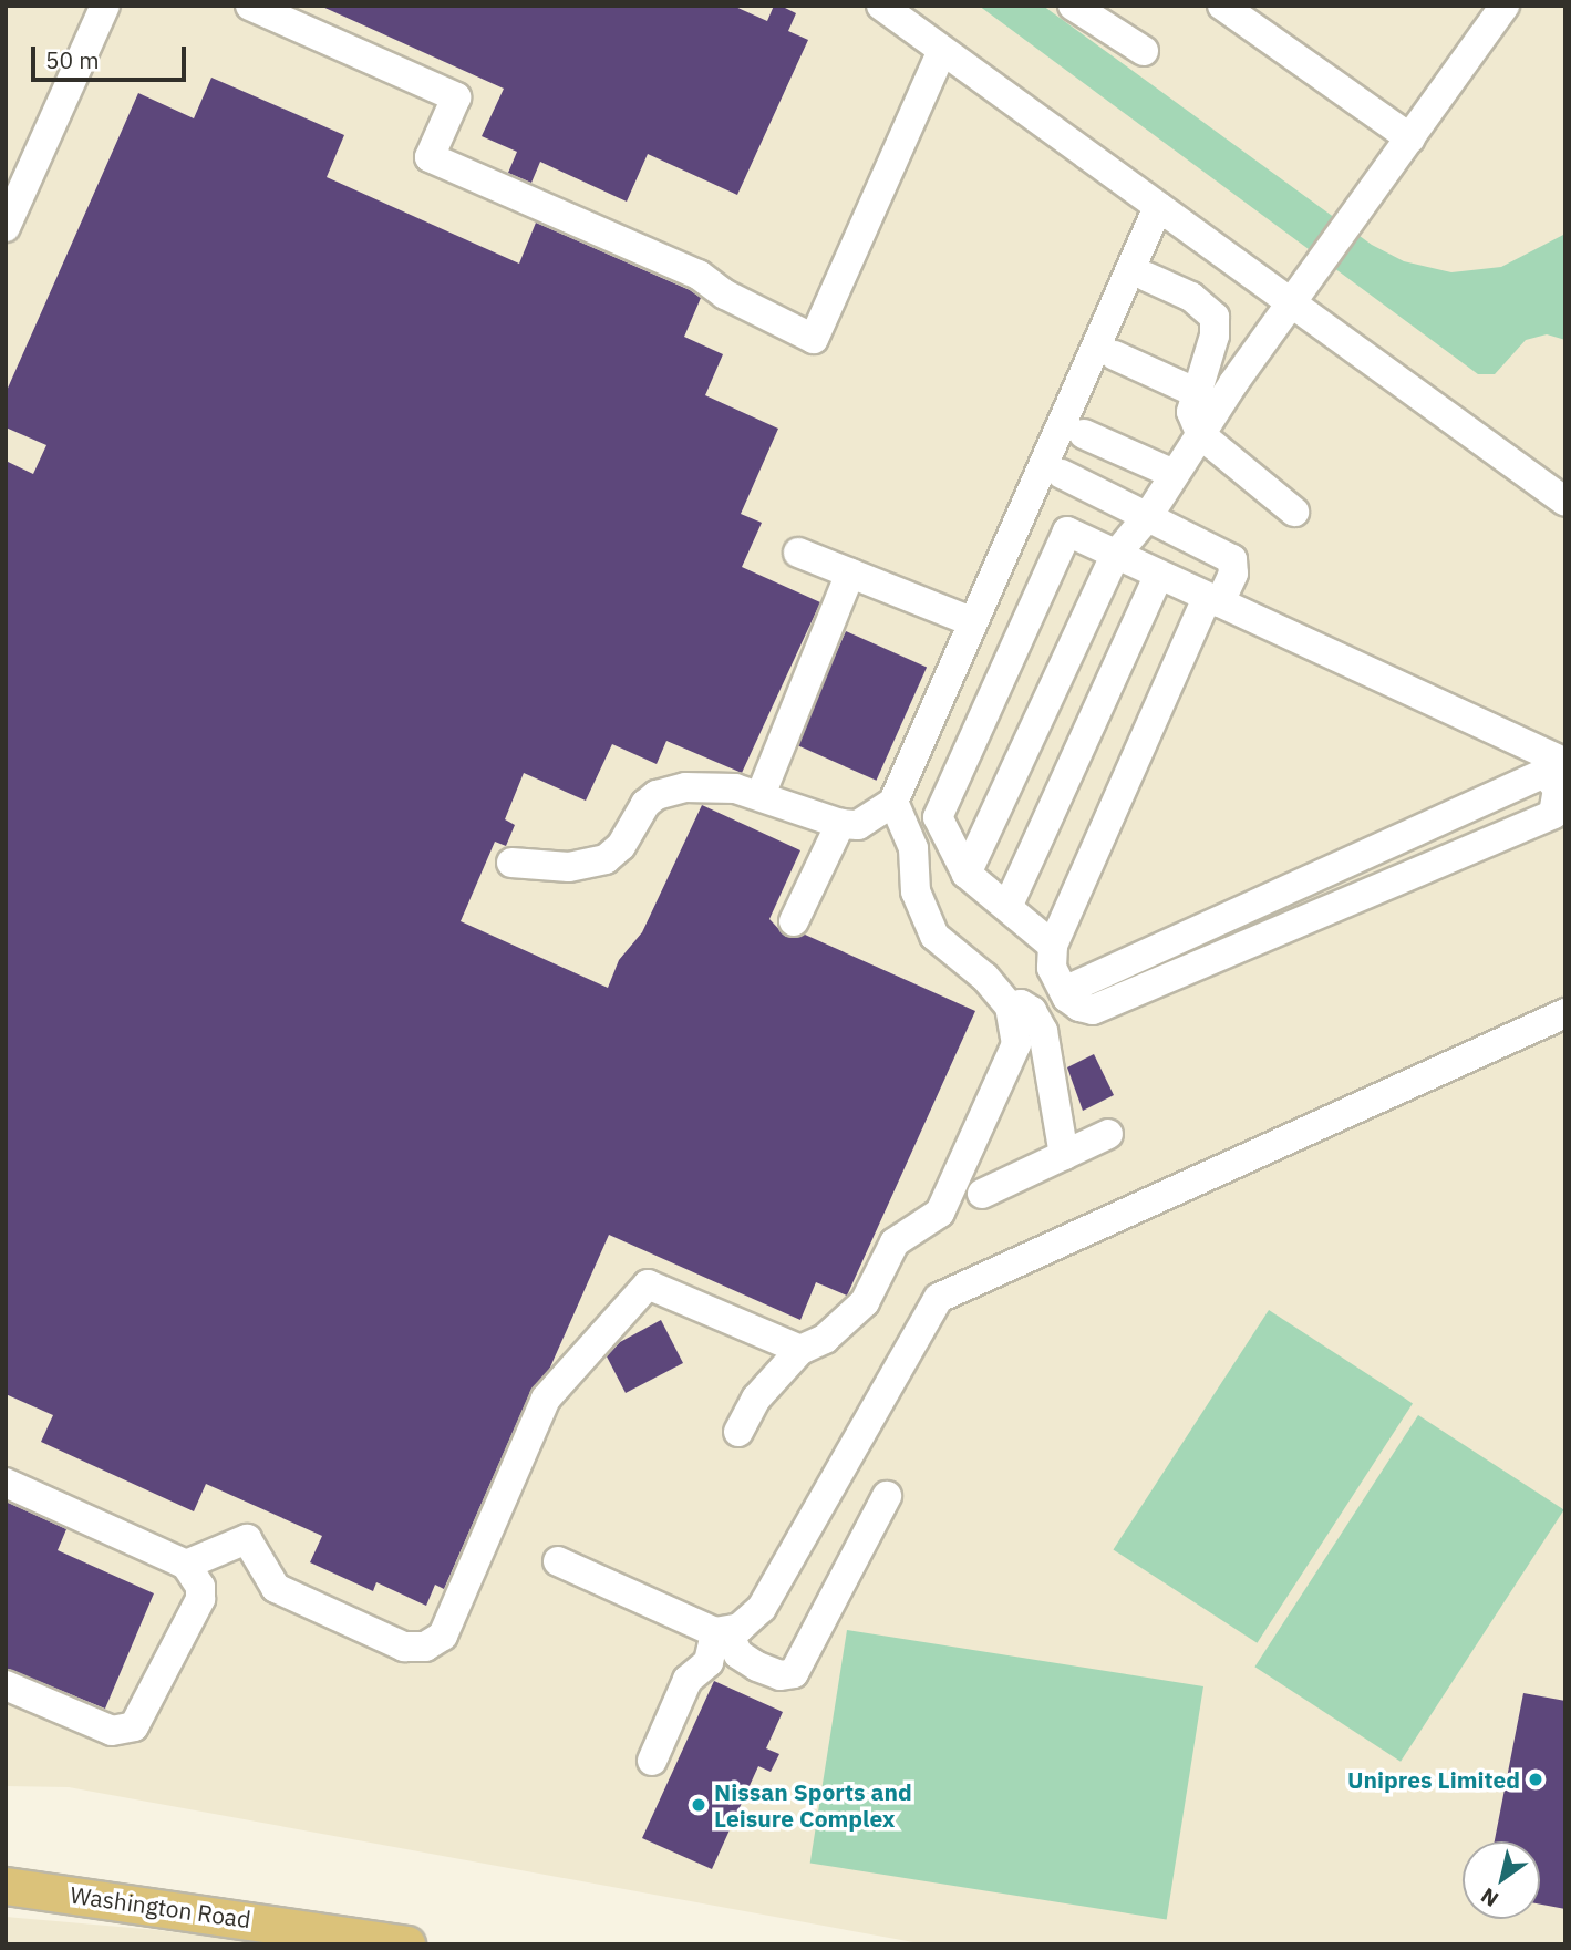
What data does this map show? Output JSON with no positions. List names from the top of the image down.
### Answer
{
  "streets": {
    "main road": ["Washington Road"]
  },
  "places": ["Unipres Limited", "Nissan Sports and Leisure Complex"],
  "scale_bar": "50 m",
  "north": "bottom left"
}
